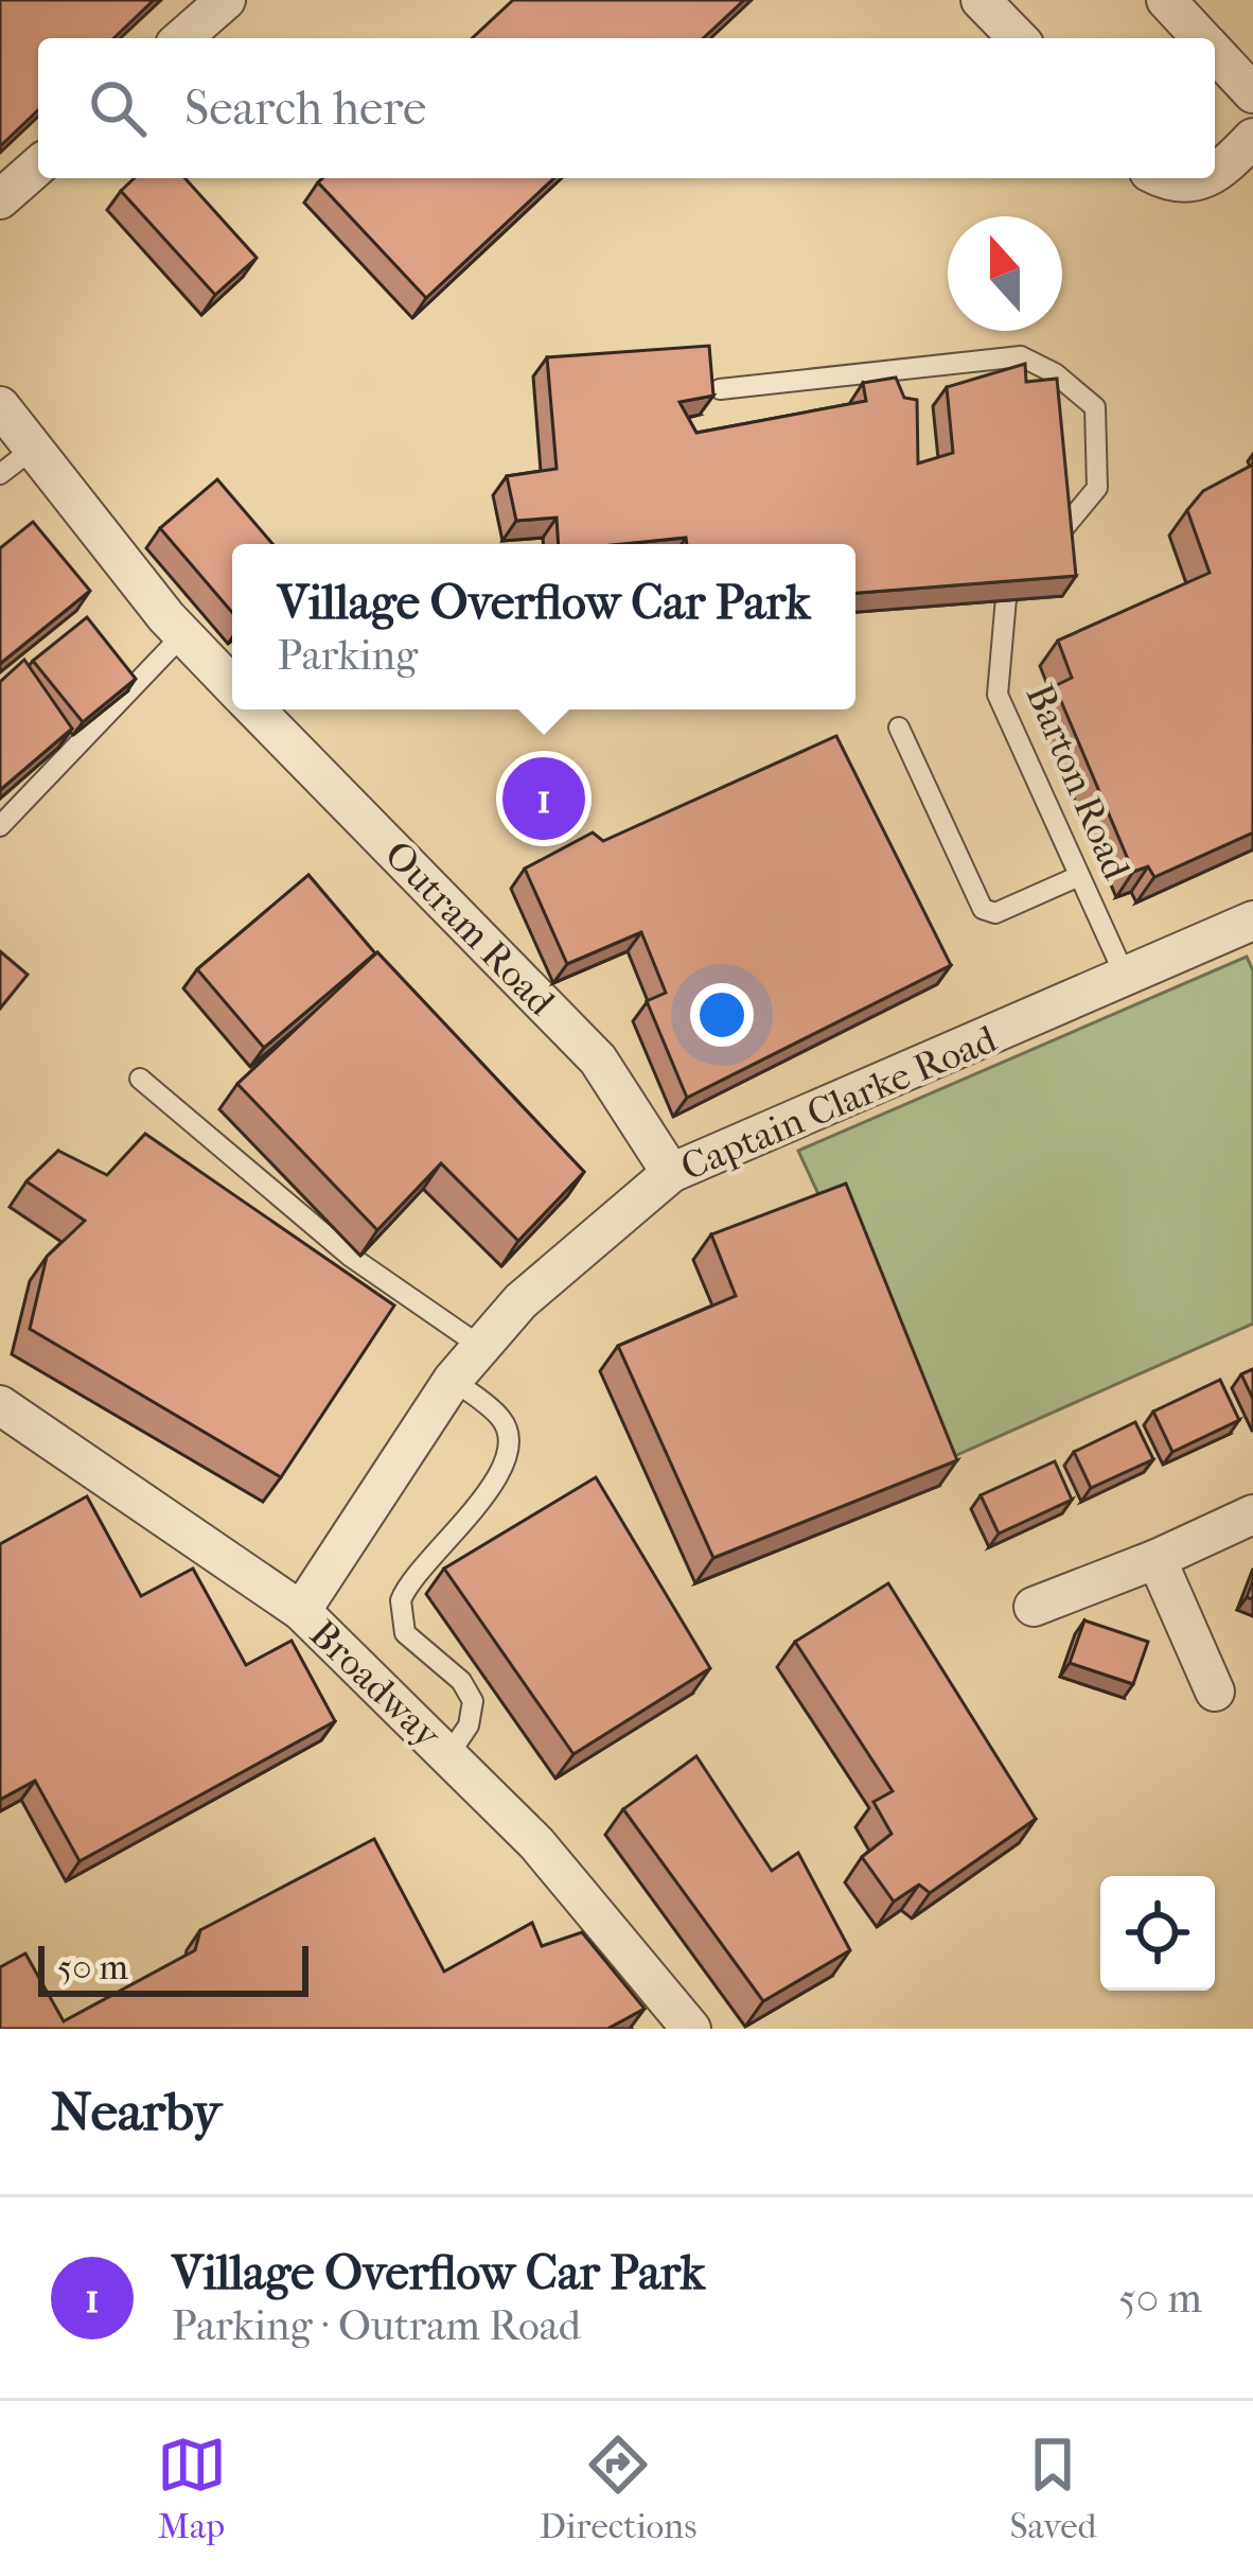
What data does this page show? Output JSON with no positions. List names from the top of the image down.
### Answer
{
  "streets": {
    "street": ["Outram Road", "Captain Clarke Road", "Broadway"],
    "lane": ["Barton Road"]
  },
  "crossings": [
    ["Barton Road", "Captain Clarke Road"],
    ["Outram Road", "Captain Clarke Road"],
    ["Captain Clarke Road", "Broadway"]
  ],
  "scale_bar": "50 m",
  "north": "top",
  "page": {
    "search": "Search here",
    "popup": ["Village Overflow Car Park", "Parking"],
    "pins": "1",
    "scale": "50 m",
    "heading": "Nearby",
    "list": [
      {
        "mark": "1",
        "name": "Village Overflow Car Park",
        "note": "Parking · Outram Road",
        "value": "50 m"
      }
    ],
    "nav": ["Map", "Directions", "Saved"]
  }
}
